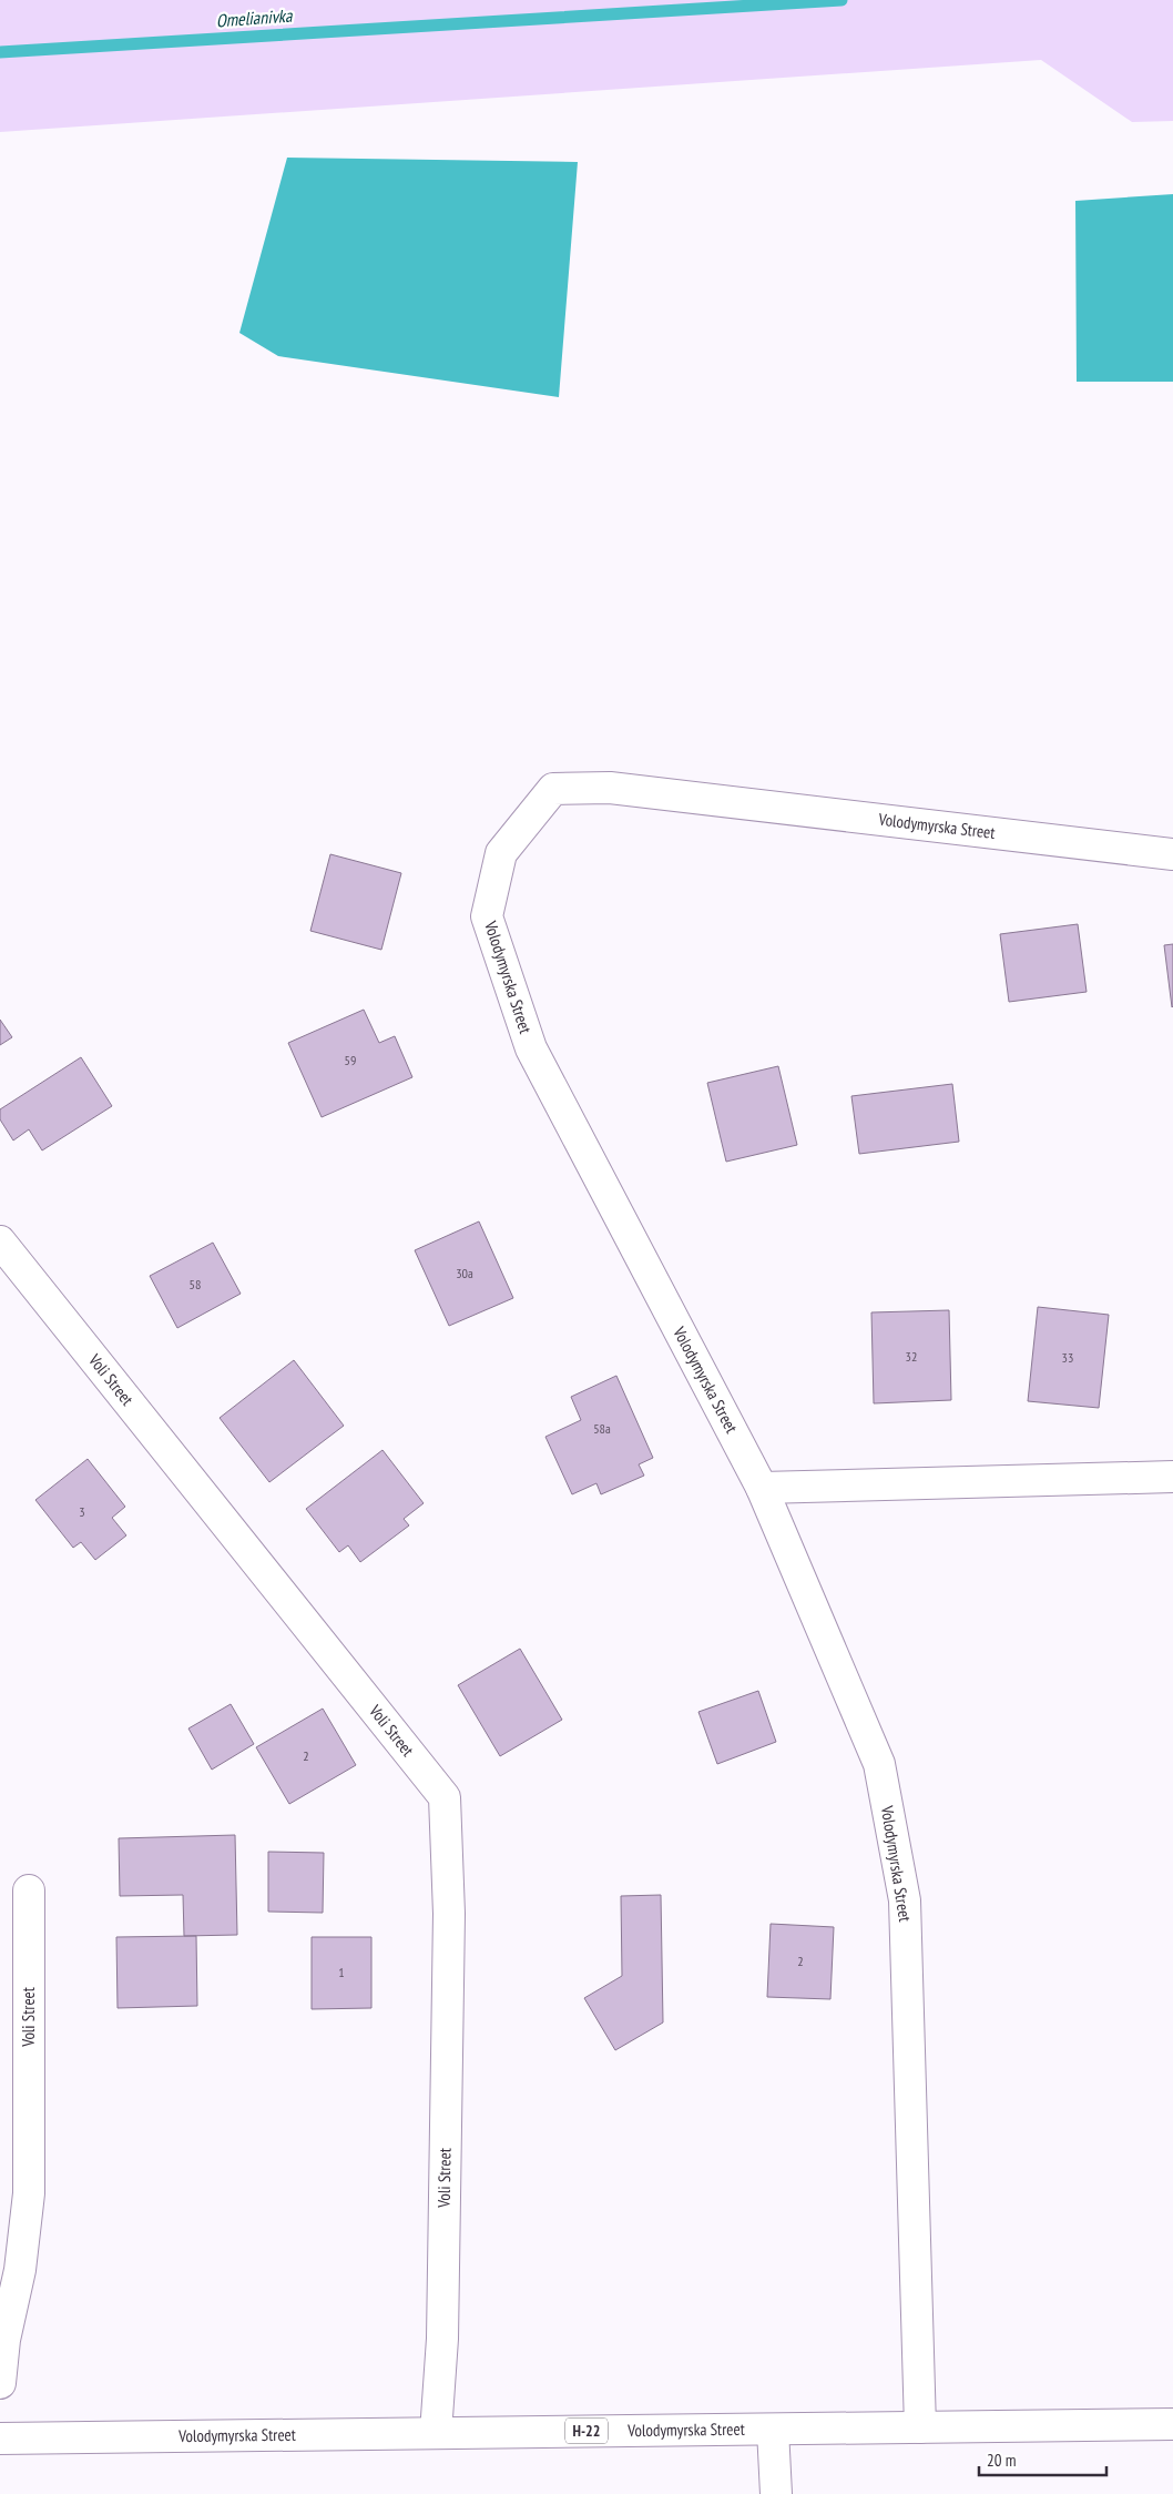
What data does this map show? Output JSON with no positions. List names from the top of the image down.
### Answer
{
  "streets": {
    "street": ["Volodymyrska Street", "Voli Street", "Н-22"]
  },
  "crossings": [
    ["Volodymyrska Street", "Voli Street"]
  ],
  "water": ["Omelianivka"],
  "house_numbers": [
    "59",
    "30а",
    "58",
    "32",
    "33",
    "58а",
    "3",
    "2",
    "2",
    "1"
  ],
  "scale_bar": "20 m"
}
